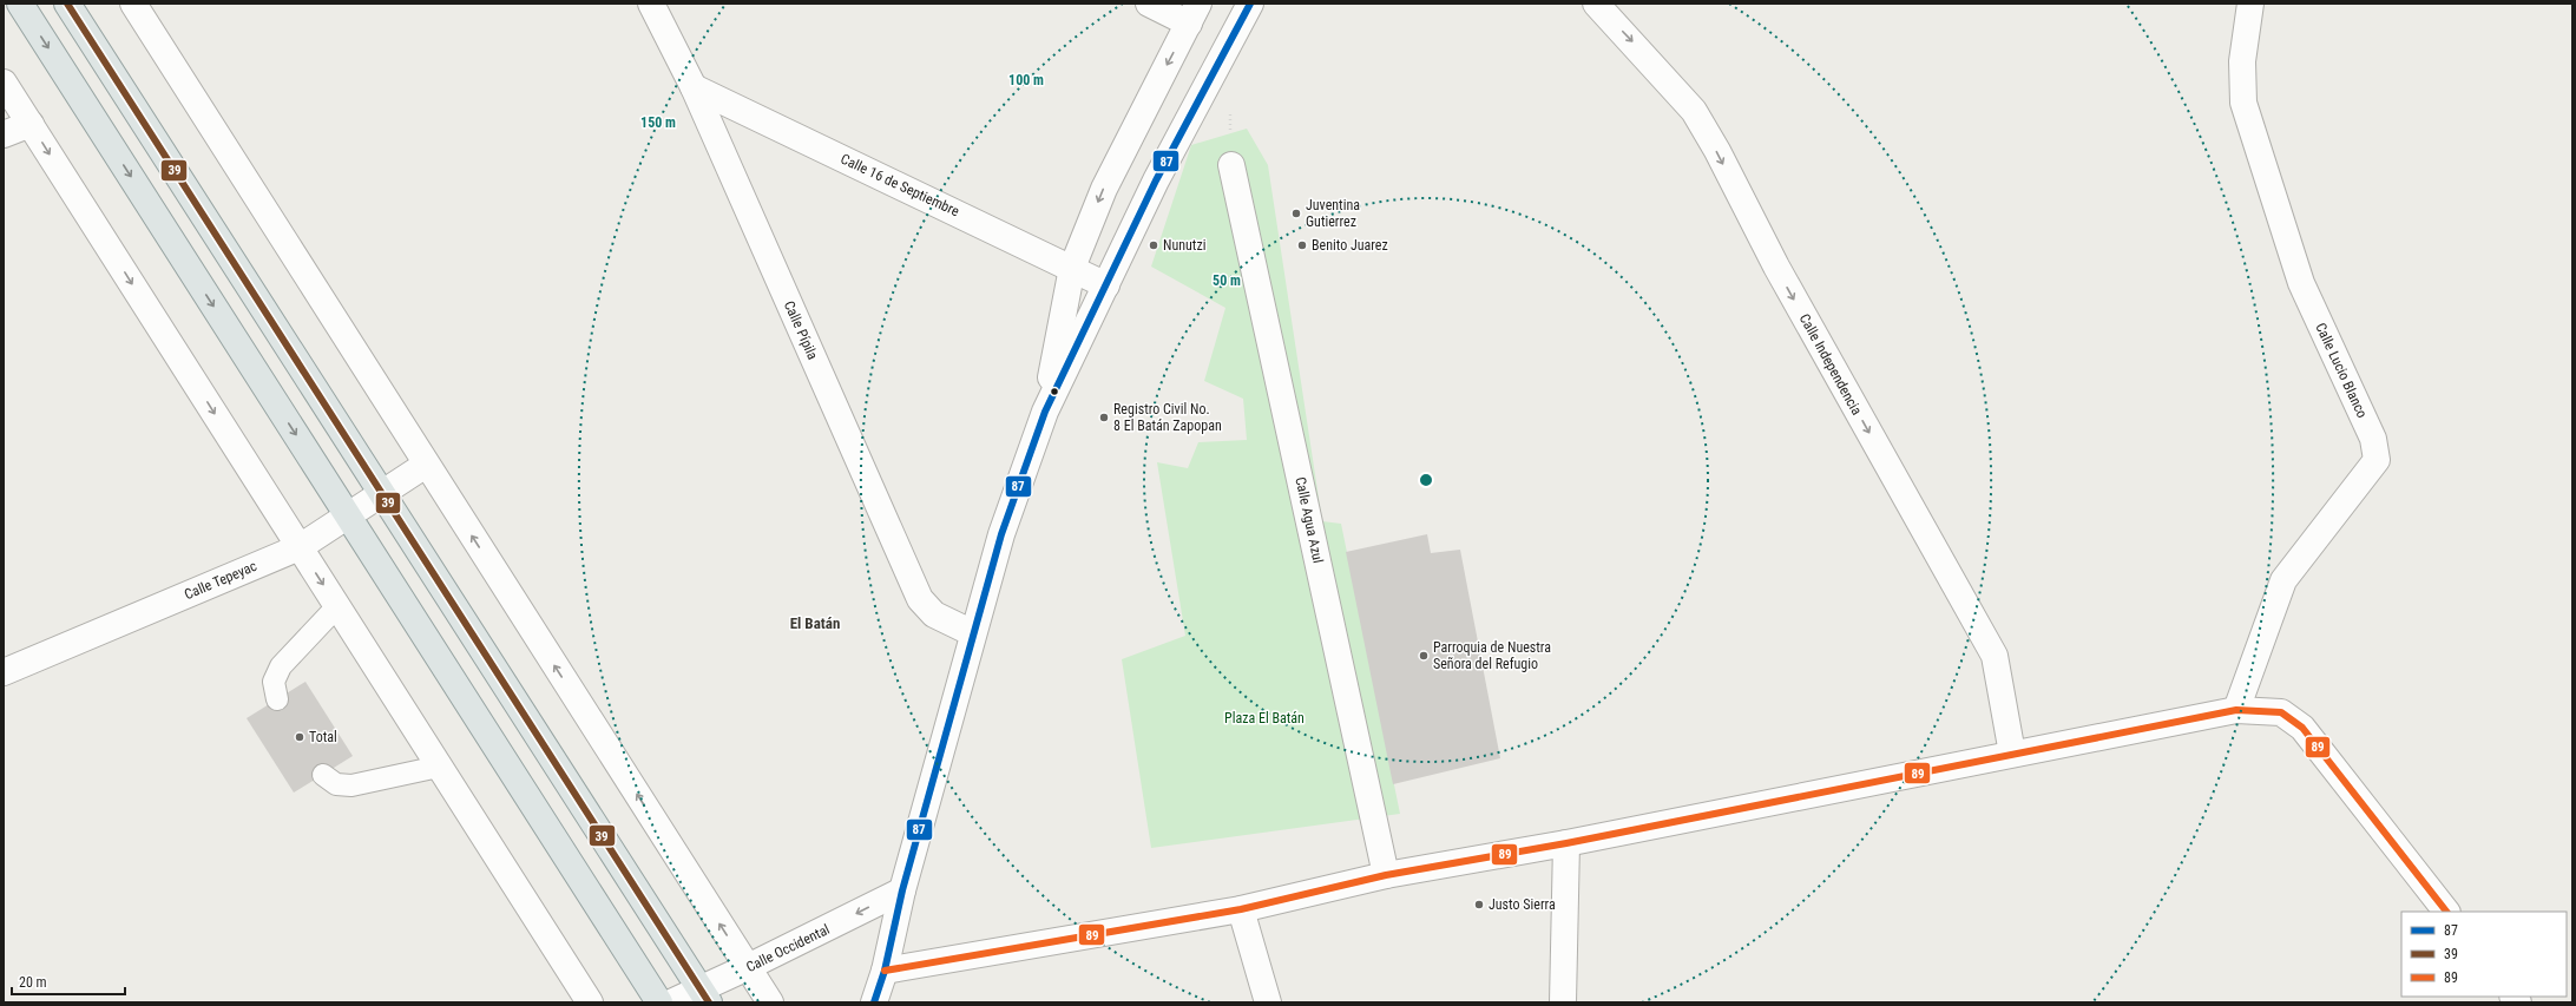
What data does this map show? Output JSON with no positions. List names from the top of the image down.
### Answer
{
  "streets": {
    "street": [
      "Calle 16 de Septiembre",
      "Calle Pípila",
      "Calle Independencia",
      "Calle Lucio Blanco",
      "Calle Agua Azul",
      "Calle Tepeyac",
      "Calle Occidental"
    ]
  },
  "crossings": [
    ["Calle 16 de Septiembre", "Calle Pípila"]
  ],
  "one_way": ["Calle Independencia"],
  "districts": ["El Batán"],
  "parks": ["Plaza El Batán"],
  "places": [
    "Juventina Gutierrez",
    "Nunutzi",
    "Benito Juarez",
    "Registro Civil No. 8 El Batán Zapopan",
    "Parroquia de Nuestra Señora del Refugio",
    "Total",
    "Justo Sierra"
  ],
  "lines": ["transit line 87", "transit line 39", "transit line 89"],
  "legend": ["87", "39", "89"],
  "scale_bar": "20 m",
  "rings": ["100 m", "150 m", "50 m"]
}
